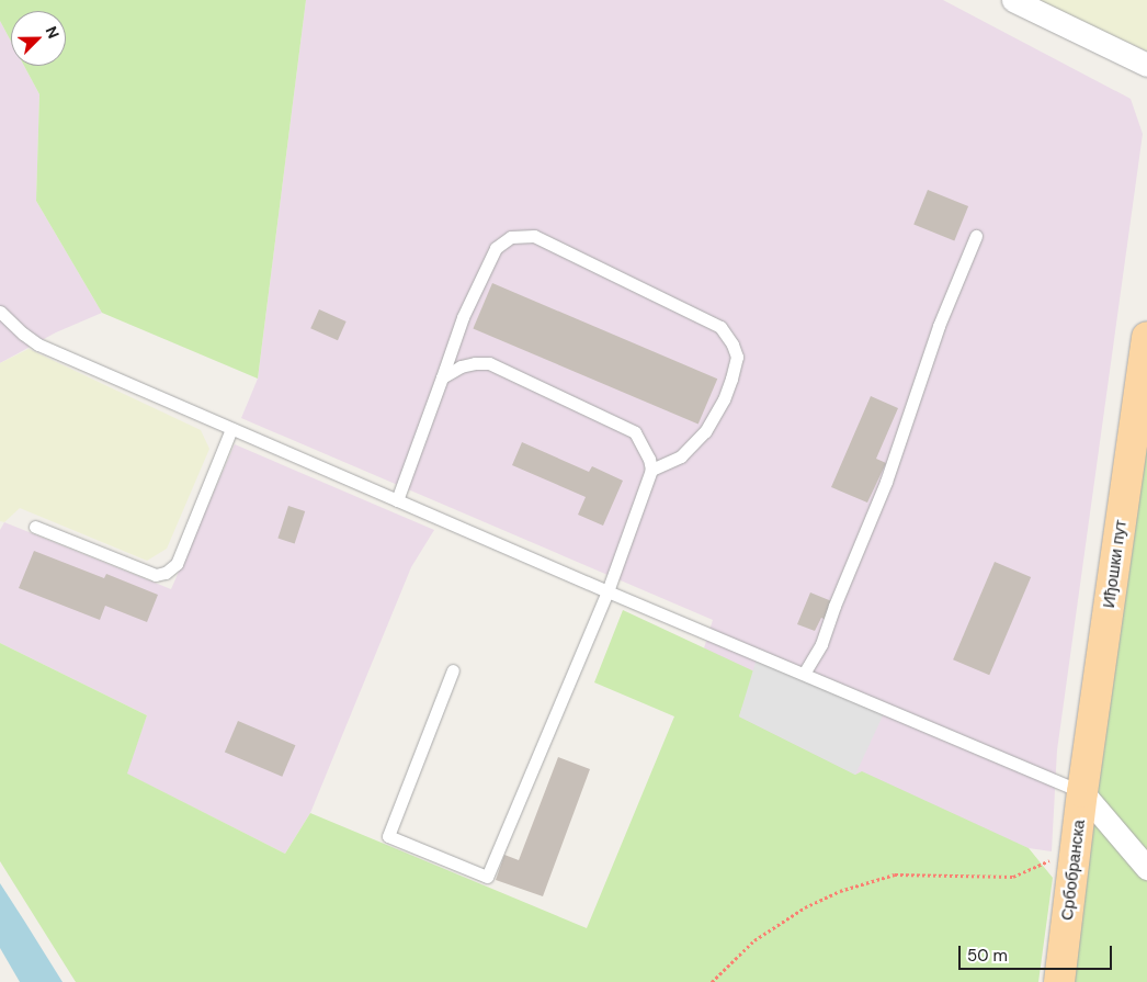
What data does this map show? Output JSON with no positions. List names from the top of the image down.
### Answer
{
  "streets": {
    "main road": ["Иђошки пут", "Србобранска"]
  },
  "crossings": [
    ["Иђошки пут", "Србобранска"]
  ],
  "scale_bar": "50 m",
  "north": "top right"
}
